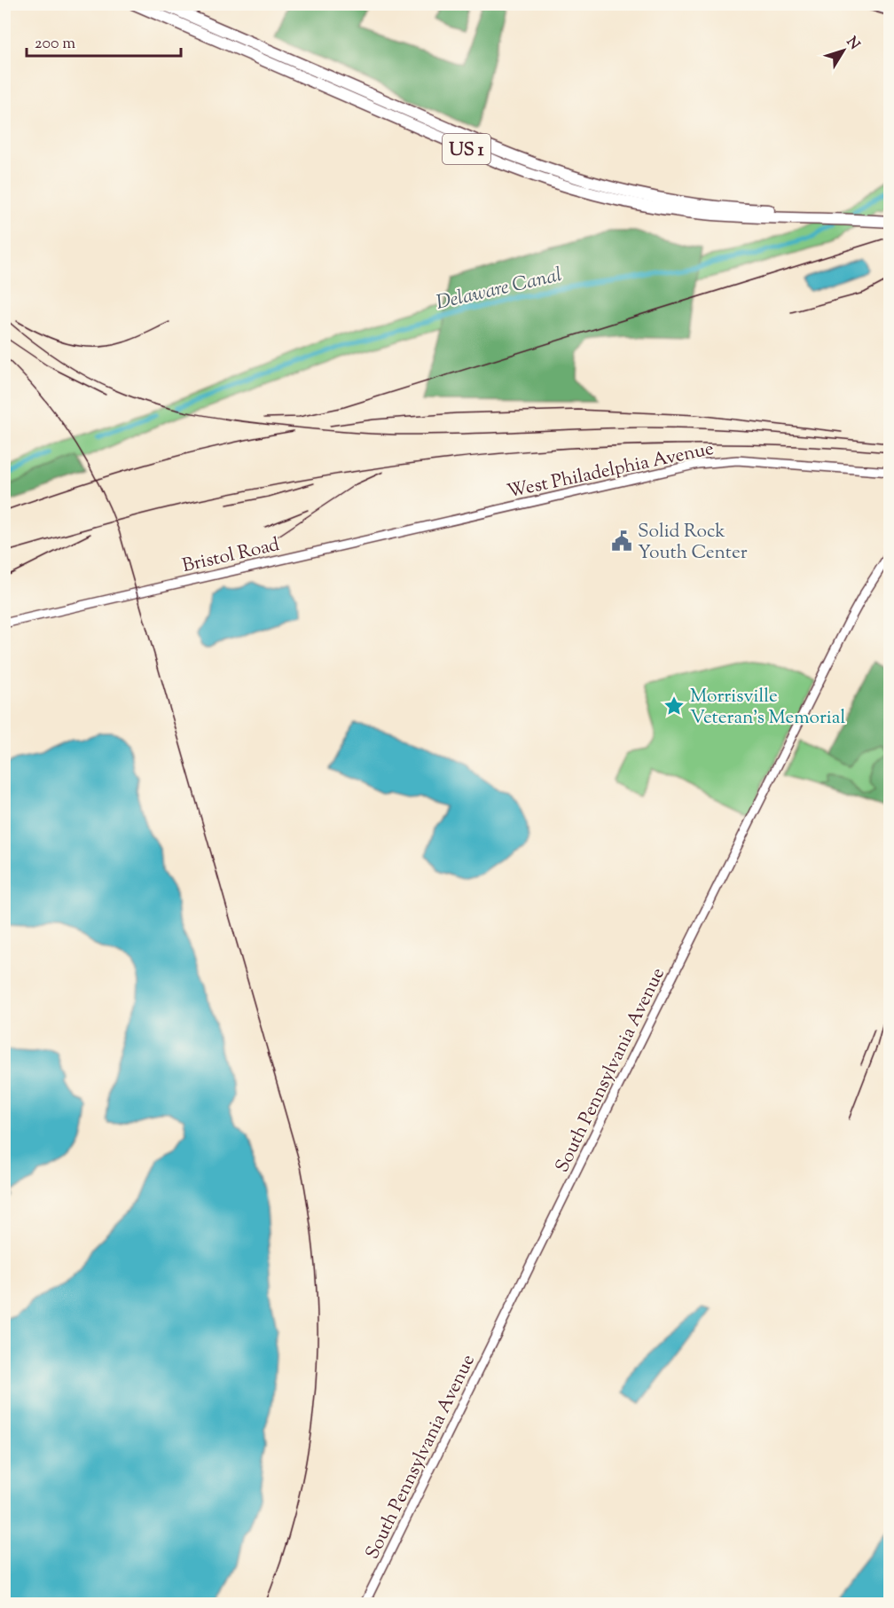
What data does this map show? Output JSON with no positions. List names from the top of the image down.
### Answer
{
  "streets": {
    "highway": ["US 1"],
    "main road": ["West Philadelphia Avenue", "Bristol Road", "South Pennsylvania Avenue"]
  },
  "crossings": [
    ["West Philadelphia Avenue", "Bristol Road"]
  ],
  "water": ["Delaware Canal"],
  "places": {
    "public building": ["Solid Rock Youth Center"],
    "place": ["Morrisville Veteran's Memorial"]
  },
  "scale_bar": "200 m",
  "north": "top right"
}
